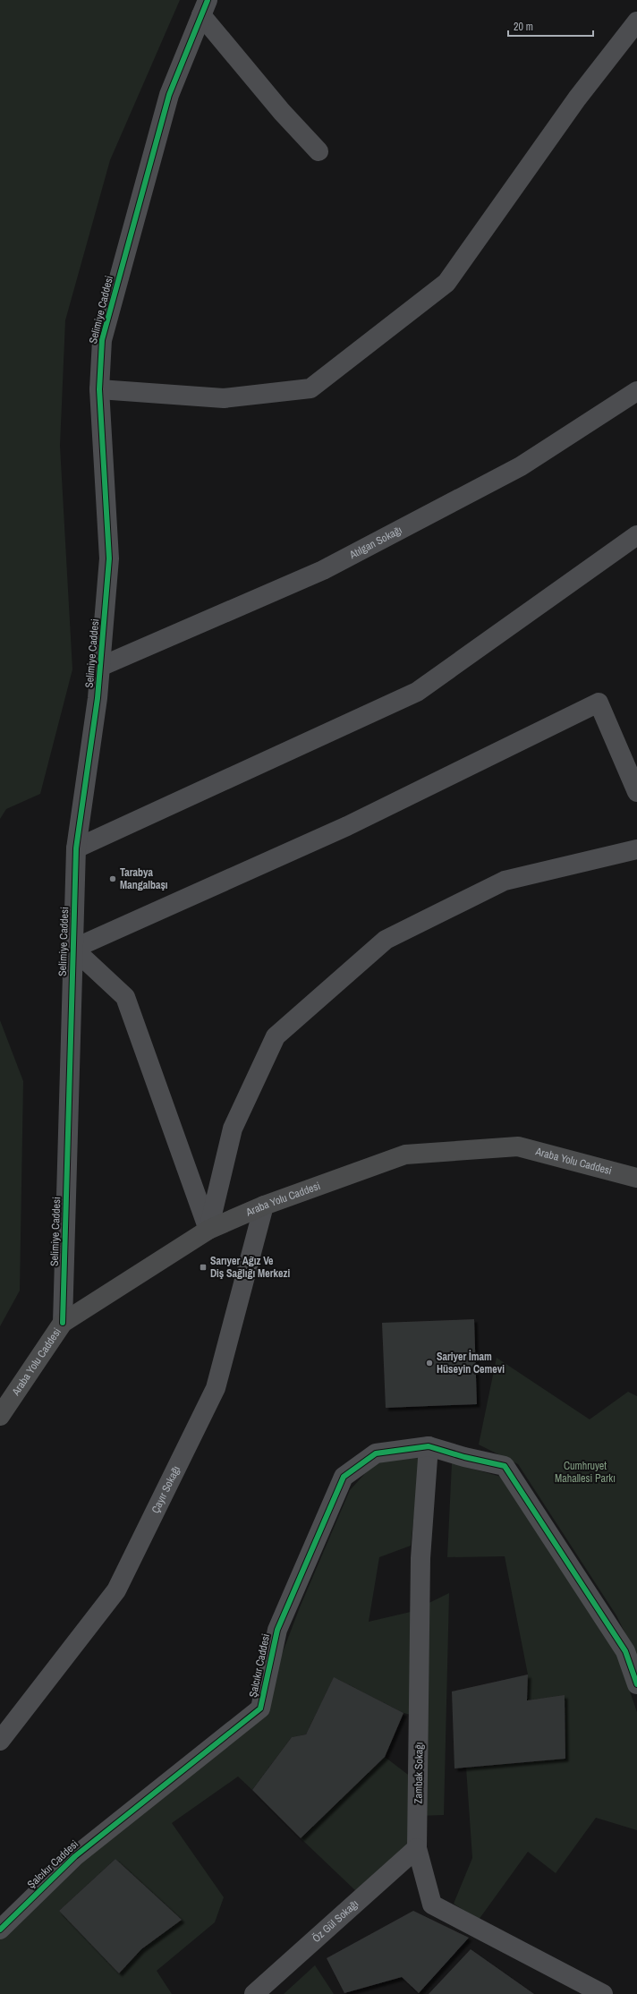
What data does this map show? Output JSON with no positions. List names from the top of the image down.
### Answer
{
  "streets": {
    "street": [
      "Selimiye Caddesi",
      "Atılgan Sokağı",
      "Araba Yolu Caddesi",
      "Çayır Sokağı",
      "Şalcıkır Caddesi",
      "Zambak Sokağı",
      "Öz Gül Sokağı"
    ]
  },
  "crossings": [
    ["Selimiye Caddesi", "Atılgan Sokağı"],
    ["Selimiye Caddesi", "Araba Yolu Caddesi"],
    ["Araba Yolu Caddesi", "Çayır Sokağı"],
    ["Şalcıkır Caddesi", "Zambak Sokağı"],
    ["Zambak Sokağı", "Öz Gül Sokağı"]
  ],
  "parks": ["Cumhruyet Mahallesi Parkı"],
  "places": {
    "other": ["Tarabya Mangalbaşı", "Sariyer İmam Hüseyin Cemevi"],
    "transit": ["Sarıyer Ağız Ve Diş Sağlığı Merkezi"]
  },
  "scale_bar": "20 m"
}
